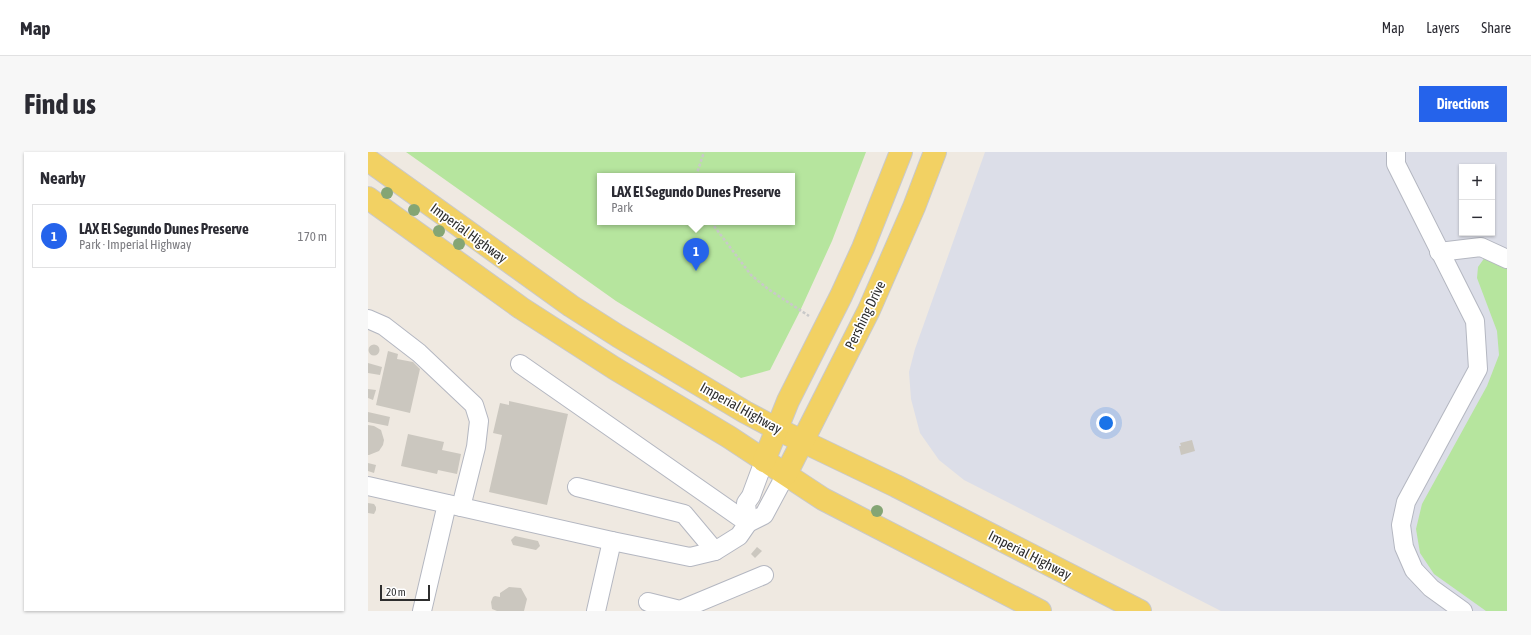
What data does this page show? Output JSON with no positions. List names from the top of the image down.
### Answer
{
  "streets": {
    "main road": ["Imperial Highway", "Pershing Drive"]
  },
  "crossings": [
    ["Imperial Highway", "Pershing Drive"]
  ],
  "scale_bar": "20 m",
  "page": {
    "header": "Map",
    "nav": ["Map", "Layers", "Share"],
    "buttons": "Directions",
    "title": "Find us",
    "heading": "Nearby",
    "map_buttons": ["+", "−"],
    "popup": ["LAX El Segundo Dunes Preserve", "Park"],
    "list": [
      {
        "mark": "1",
        "name": "LAX El Segundo Dunes Preserve",
        "note": "Park · Imperial Highway",
        "value": "170 m"
      }
    ],
    "pins": "1",
    "scale": "20 m"
  }
}
